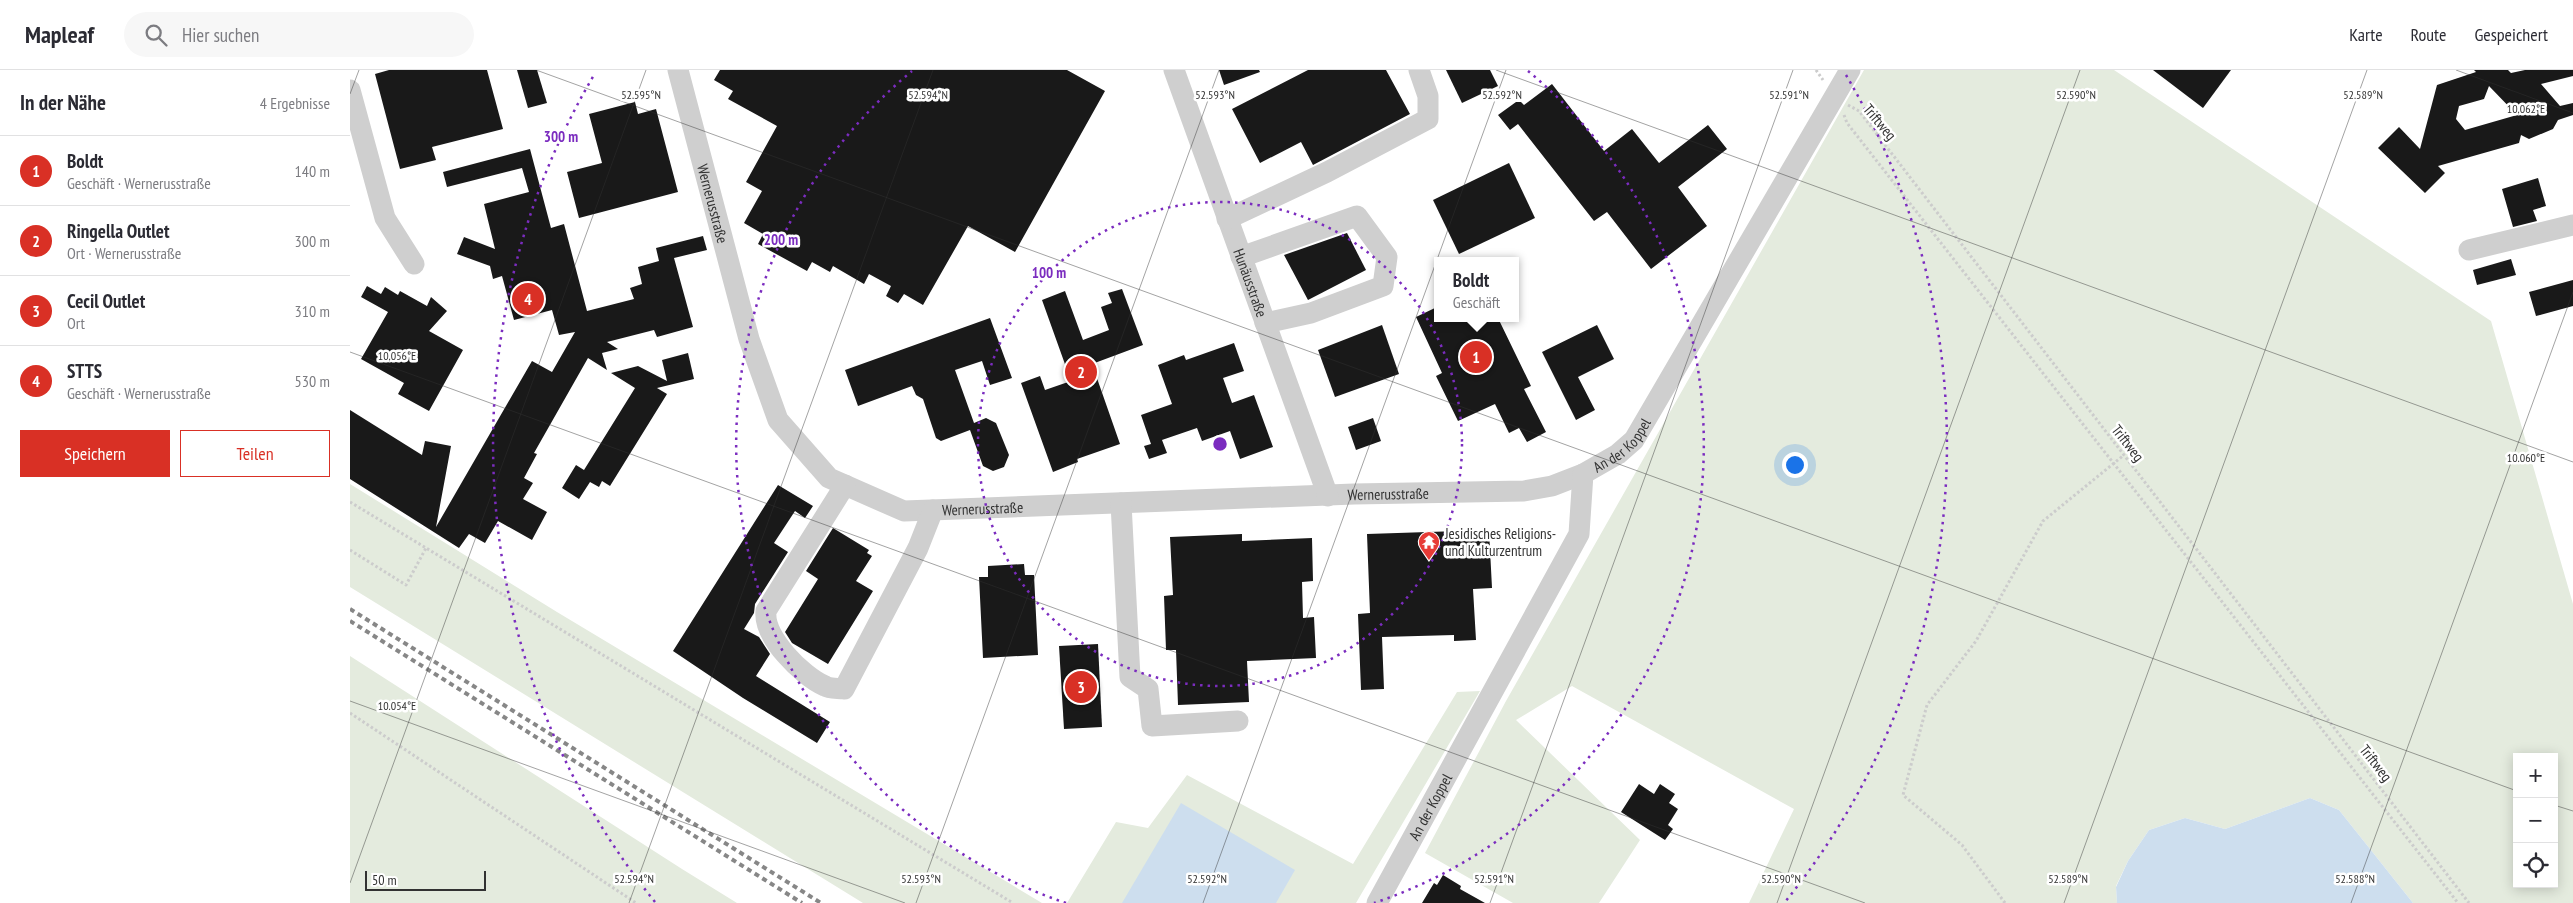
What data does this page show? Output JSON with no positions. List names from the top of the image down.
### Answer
{
  "streets": {
    "street": ["Wernerusstraße", "Hunäusstraße", "An der Koppel"],
    "path": ["Triftweg"]
  },
  "crossings": [
    ["Triftweg", "An der Koppel"],
    ["Wernerusstraße", "Hunäusstraße"],
    ["Wernerusstraße", "An der Koppel"]
  ],
  "places": {
    "temple": ["Jesidisches Religions- und Kulturzentrum"]
  },
  "scale_bar": "50 m",
  "page": {
    "header": "Mapleaf",
    "search": "Hier suchen",
    "nav": ["Karte", "Route", "Gespeichert"],
    "heading": ["In der Nähe", "4 Ergebnisse"],
    "list": [
      {
        "mark": "1",
        "name": "Boldt",
        "note": "Geschäft · Wernerusstraße",
        "value": "140 m"
      },
      {
        "mark": "2",
        "name": "Ringella Outlet",
        "note": "Ort · Wernerusstraße",
        "value": "300 m"
      },
      {
        "mark": "3",
        "name": "Cecil Outlet",
        "note": "Ort",
        "value": "310 m"
      },
      {
        "mark": "4",
        "name": "STTS",
        "note": "Geschäft · Wernerusstraße",
        "value": "530 m"
      }
    ],
    "popup": ["Boldt", "Geschäft"],
    "pins": [
      "4",
      "1",
      "2",
      "3"
    ],
    "buttons": ["Speichern", "Teilen"],
    "map_buttons": ["+", "−"],
    "scale": "50 m"
  },
  "coordinates": [
    "52.595°N",
    "52.594°N",
    "52.593°N",
    "52.592°N",
    "52.591°N",
    "52.590°N",
    "52.589°N",
    "10.062°E",
    "10.056°E",
    "10.060°E",
    "10.054°E",
    "52.588°N"
  ],
  "rings": ["300 m", "200 m", "100 m"]
}
